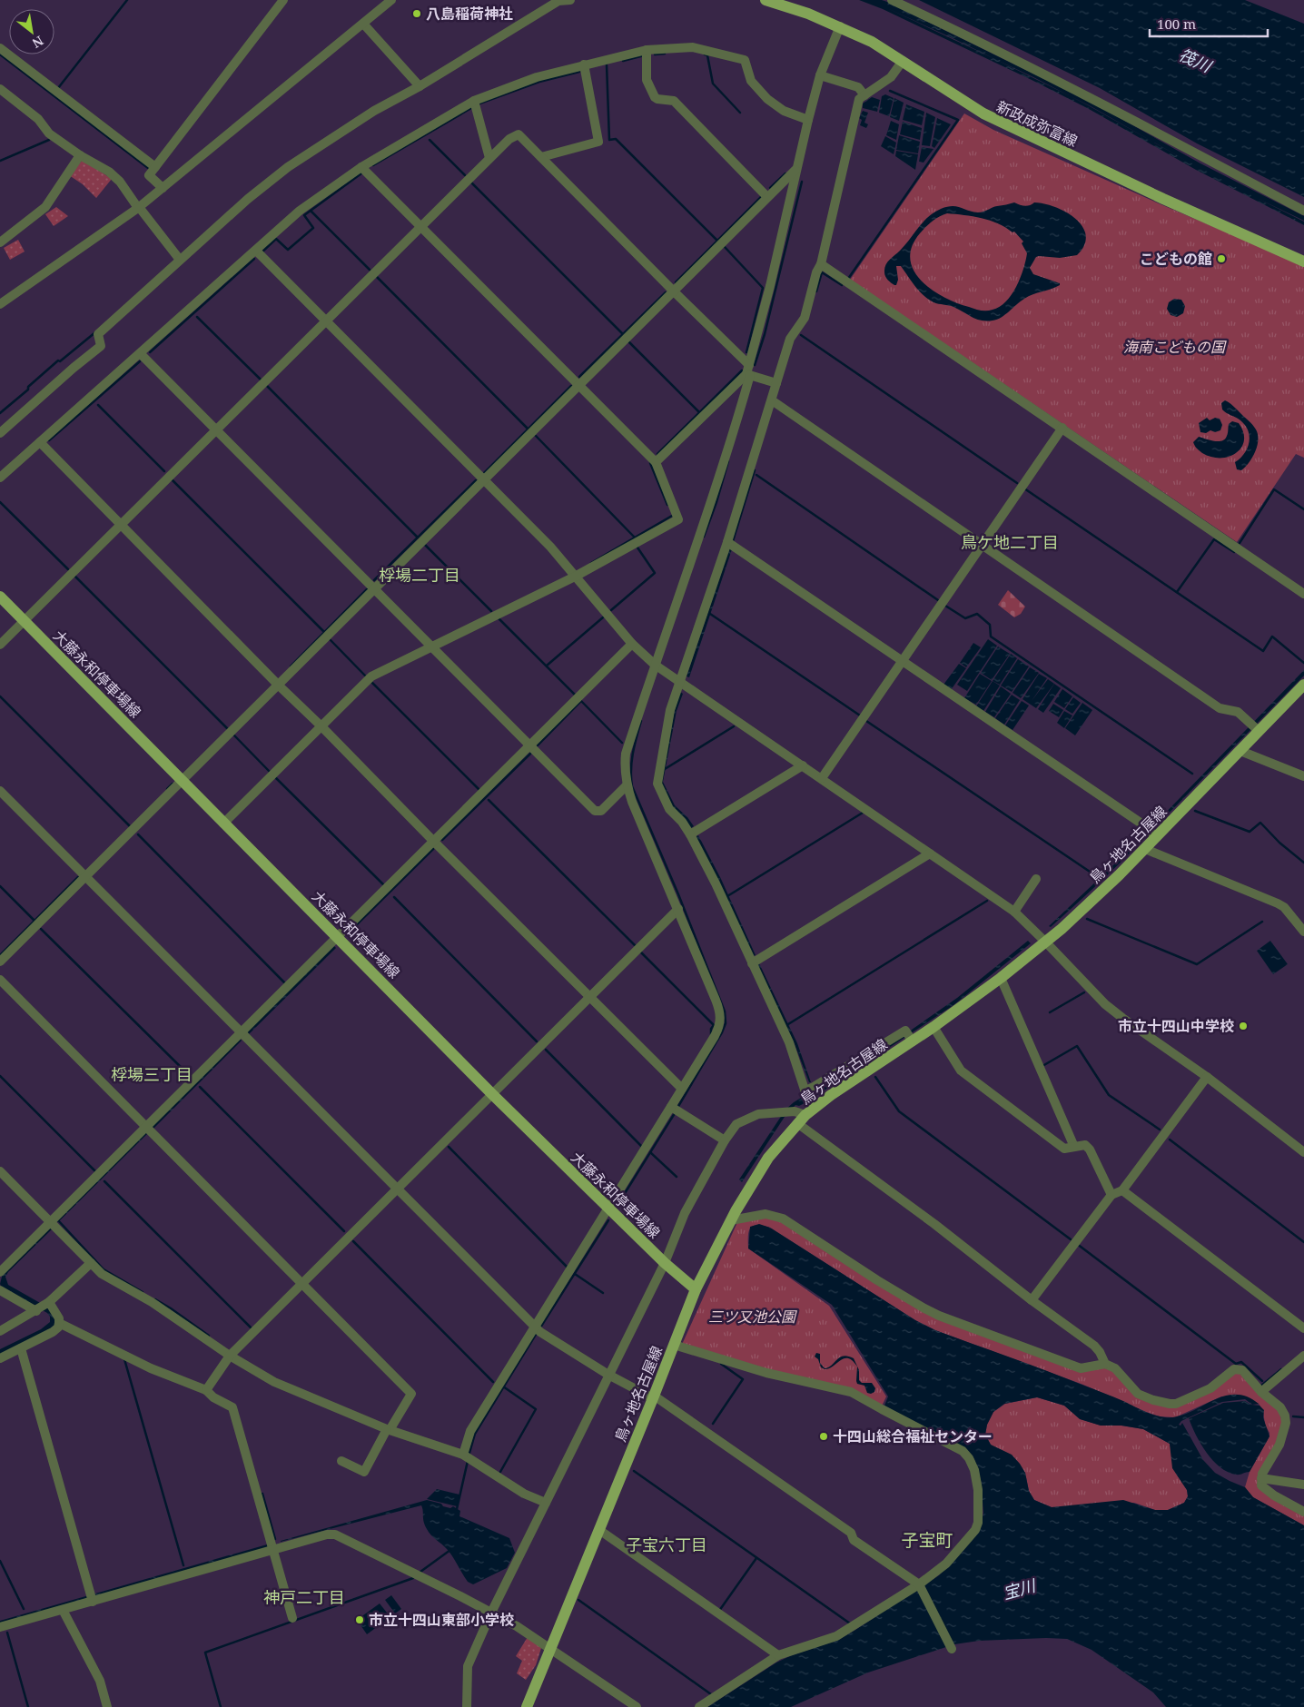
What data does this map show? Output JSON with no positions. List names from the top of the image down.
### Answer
{
  "streets": {
    "main road": ["新政成弥富線", "大藤永和停車場線", "鳥ヶ地名古屋線"]
  },
  "crossings": [
    ["大藤永和停車場線", "鳥ヶ地名古屋線"]
  ],
  "districts": [
    "鳥ケ地二丁目",
    "桴場二丁目",
    "桴場三丁目",
    "子宝町",
    "子宝六丁目",
    "神戸二丁目"
  ],
  "water": ["筏川", "宝川"],
  "parks": ["海南こどもの国", "三ツ又池公園"],
  "places": [
    "八島稲荷神社",
    "こどもの館",
    "市立十四山中学校",
    "十四山総合福祉センター",
    "市立十四山東部小学校"
  ],
  "scale_bar": "100 m",
  "north": "bottom right"
}
